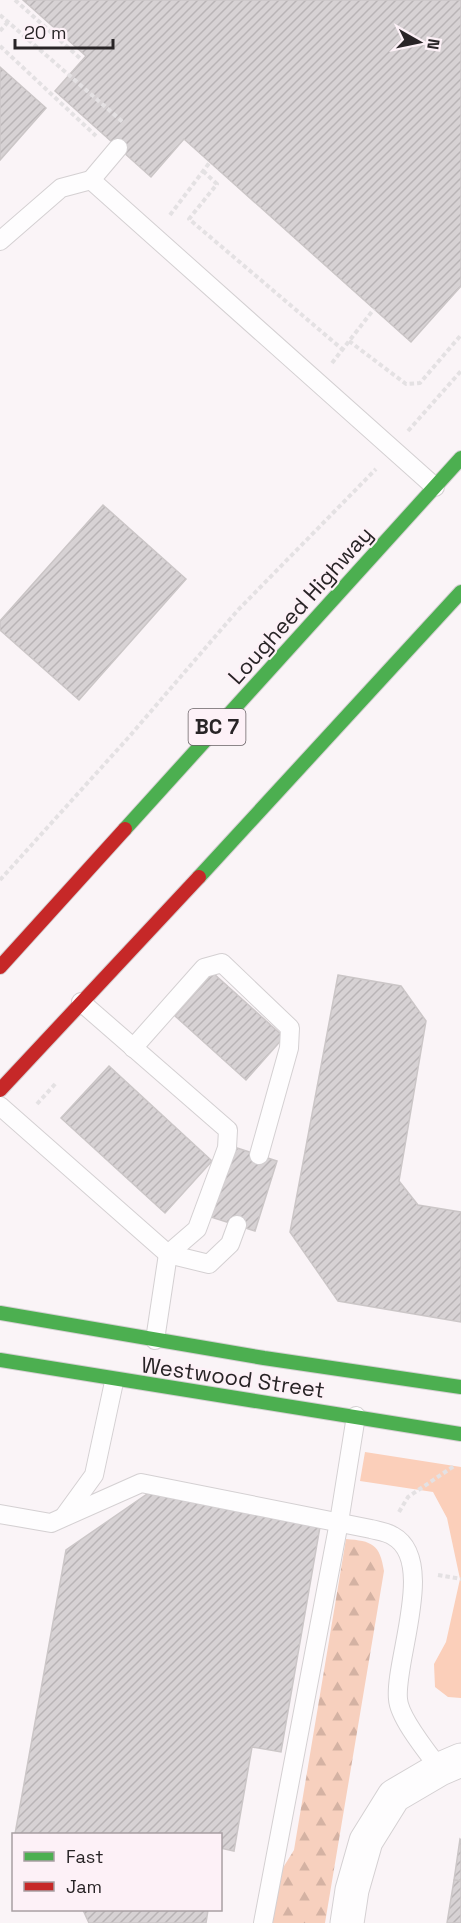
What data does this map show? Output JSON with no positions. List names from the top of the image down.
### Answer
{
  "streets": {
    "main road": ["Lougheed Highway", "BC 7", "Westwood Street"]
  },
  "legend": ["Fast", "Jam"],
  "scale_bar": "20 m",
  "north": "right"
}
